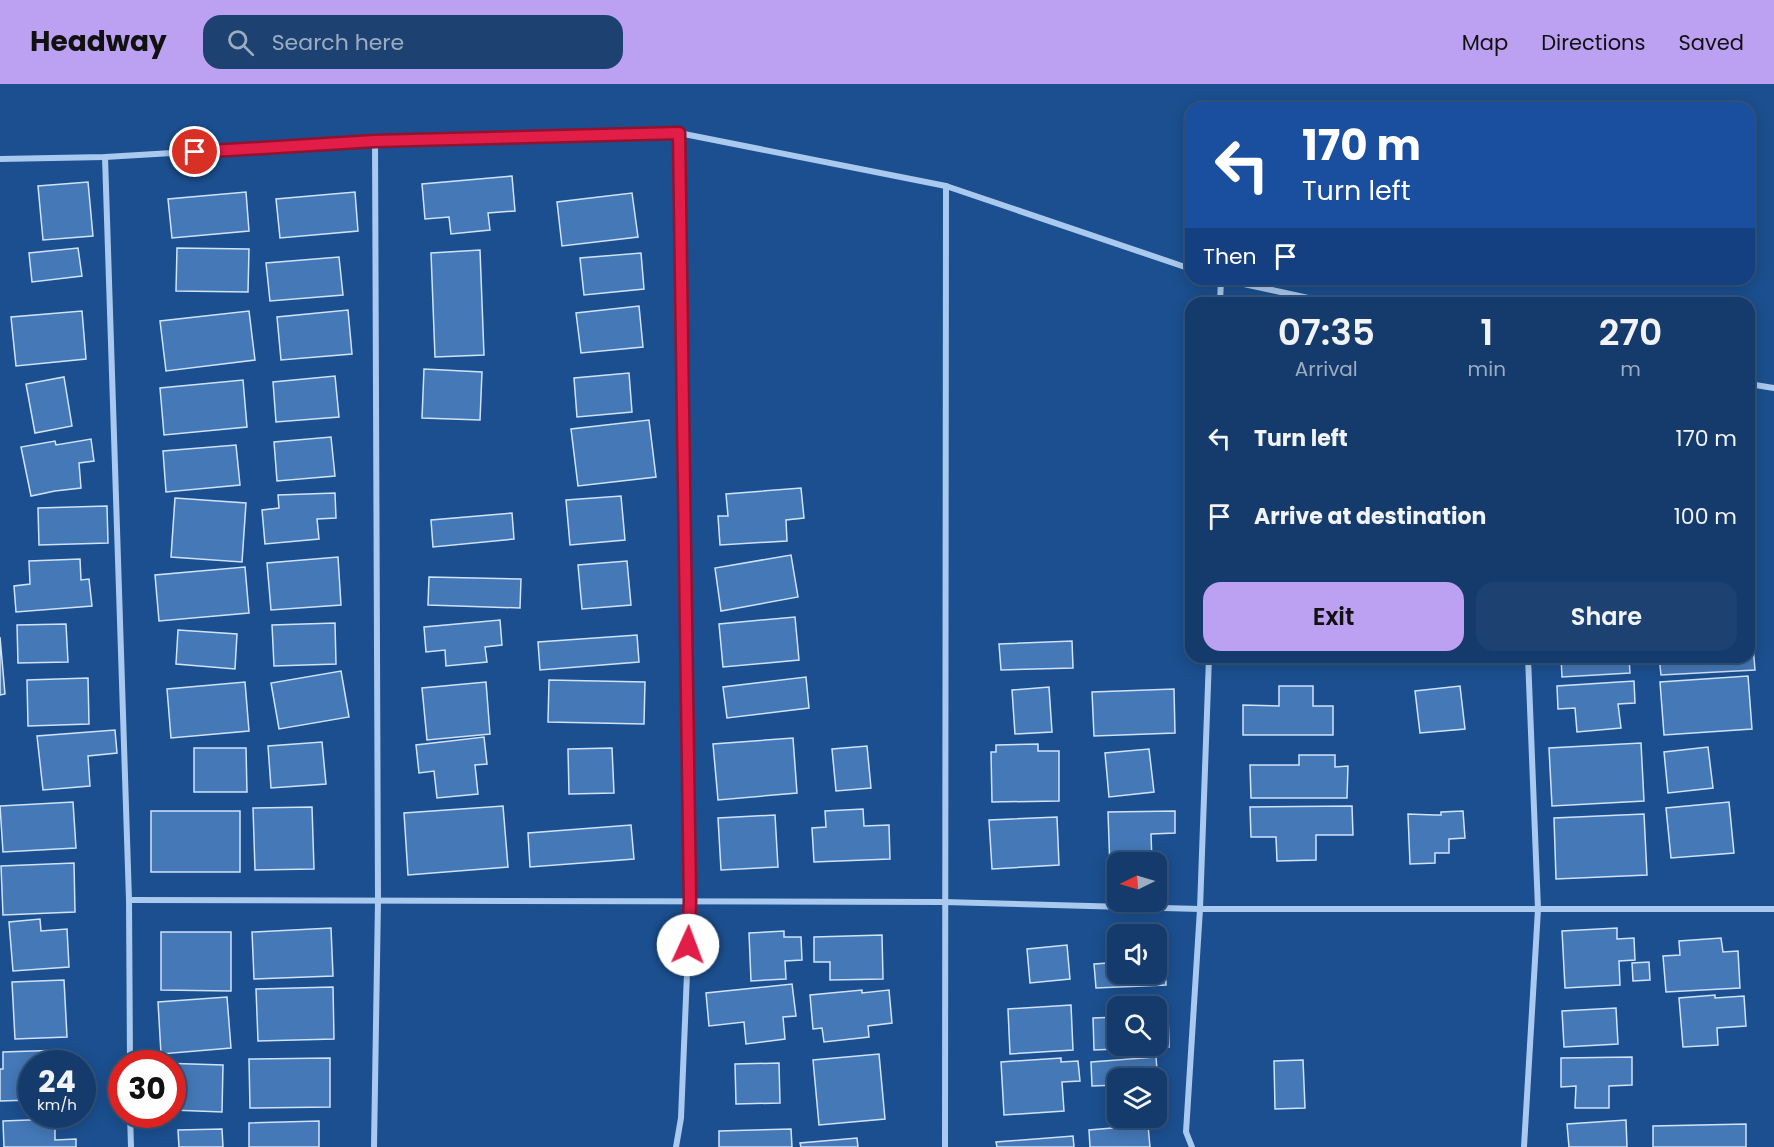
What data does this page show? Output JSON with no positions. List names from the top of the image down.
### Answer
{
  "north": "left",
  "page": {
    "header": "Headway",
    "search": "Search here",
    "nav": ["Map", "Directions", "Saved"],
    "turn": ["170 m", "Turn left"],
    "then": "Then",
    "eta": [
      "07:35",
      "Arrival",
      "1",
      "min",
      "270",
      "m"
    ],
    "list": [
      {
        "name": "Turn left",
        "value": "170 m"
      },
      {
        "name": "Arrive at destination",
        "value": "100 m"
      }
    ],
    "buttons": ["Exit", "Share"],
    "speed": "24 km/h",
    "limit": "30"
  }
}
